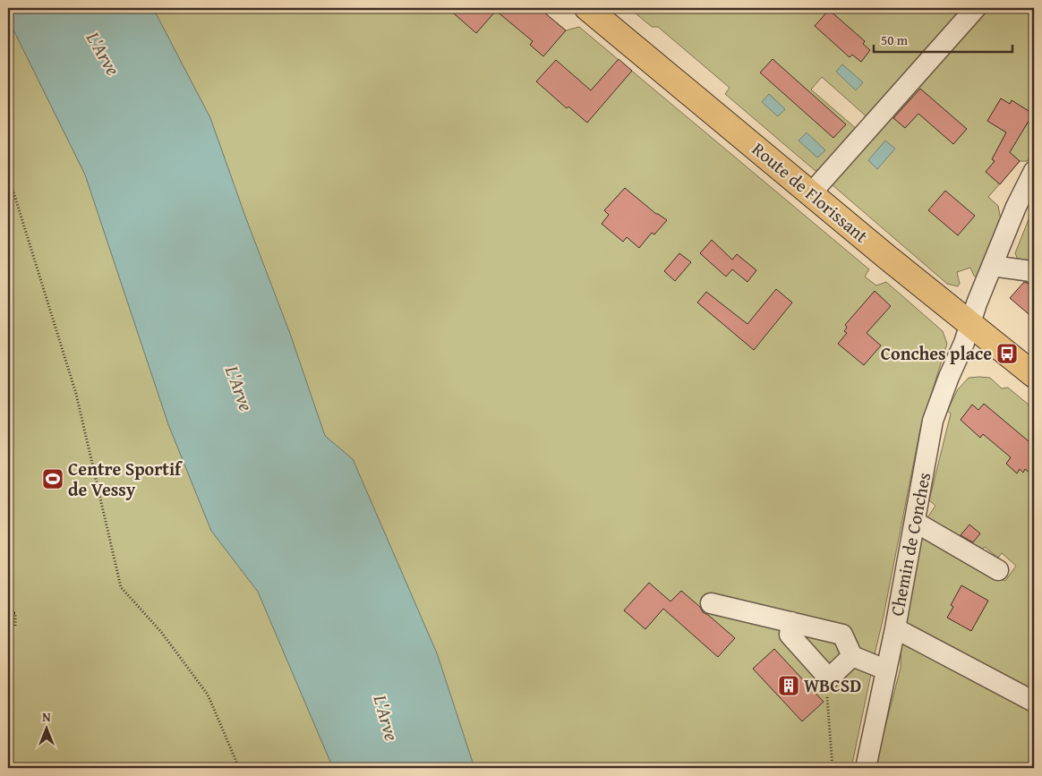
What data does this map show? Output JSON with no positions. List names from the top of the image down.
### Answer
{
  "streets": {
    "main road": ["Route de Florissant"],
    "street": ["Chemin de Conches"]
  },
  "crossings": [
    ["Route de Florissant", "Chemin de Conches"]
  ],
  "water": ["L'Arve"],
  "places": {
    "bus stop": ["Conches place"],
    "sports": ["Centre Sportif de Vessy"],
    "building": ["WBCSD"]
  },
  "scale_bar": "50 m",
  "north": "top"
}
